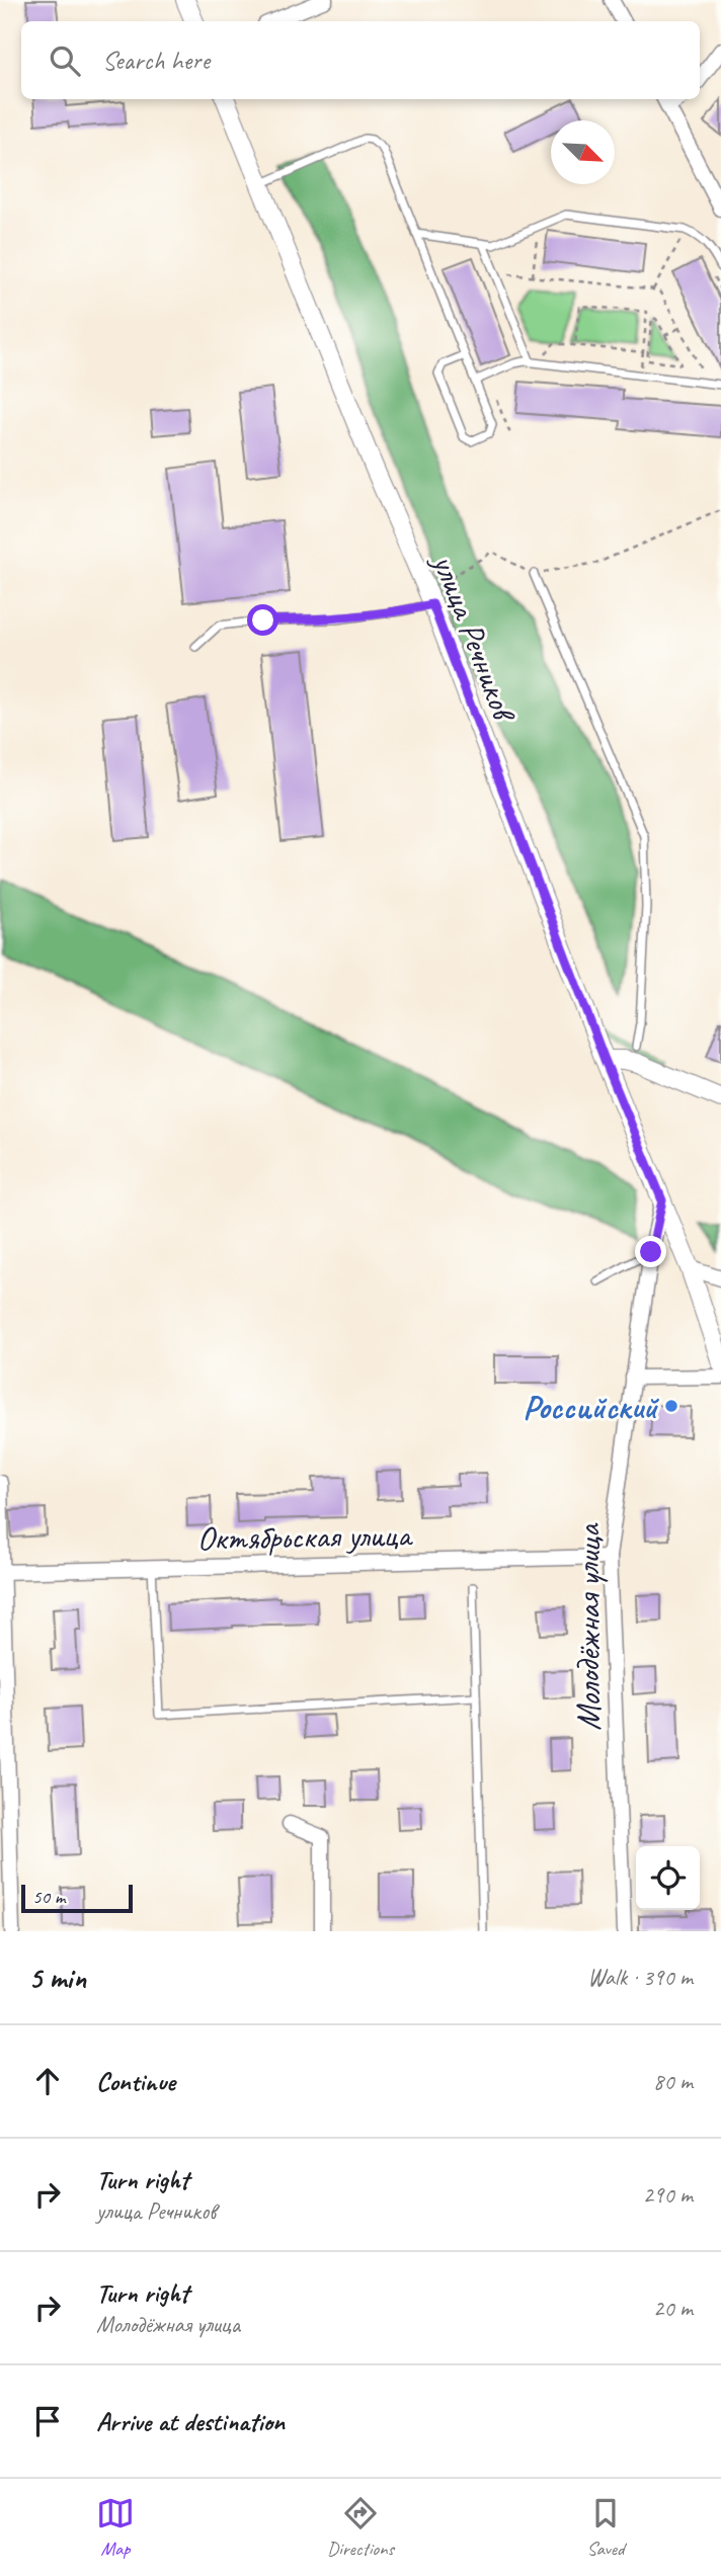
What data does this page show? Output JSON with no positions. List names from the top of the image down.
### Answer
{
  "streets": {
    "street": ["улица Речников", "Октябрьская улица", "Молодёжная улица"]
  },
  "crossings": [
    ["улица Речников", "Молодёжная улица"],
    ["Октябрьская улица", "Молодёжная улица"]
  ],
  "places": ["Российский"],
  "scale_bar": "50 m",
  "north": "bottom right",
  "page": {
    "search": "Search here",
    "scale": "50 m",
    "heading": ["5 min", "Walk · 390 m"],
    "list": [
      ["Continue", "80 m"],
      ["Turn right", "улица Речников", "290 m"],
      ["Turn right", "Молодёжная улица", "20 m"],
      "Arrive at destination"
    ],
    "nav": ["Map", "Directions", "Saved"]
  }
}
